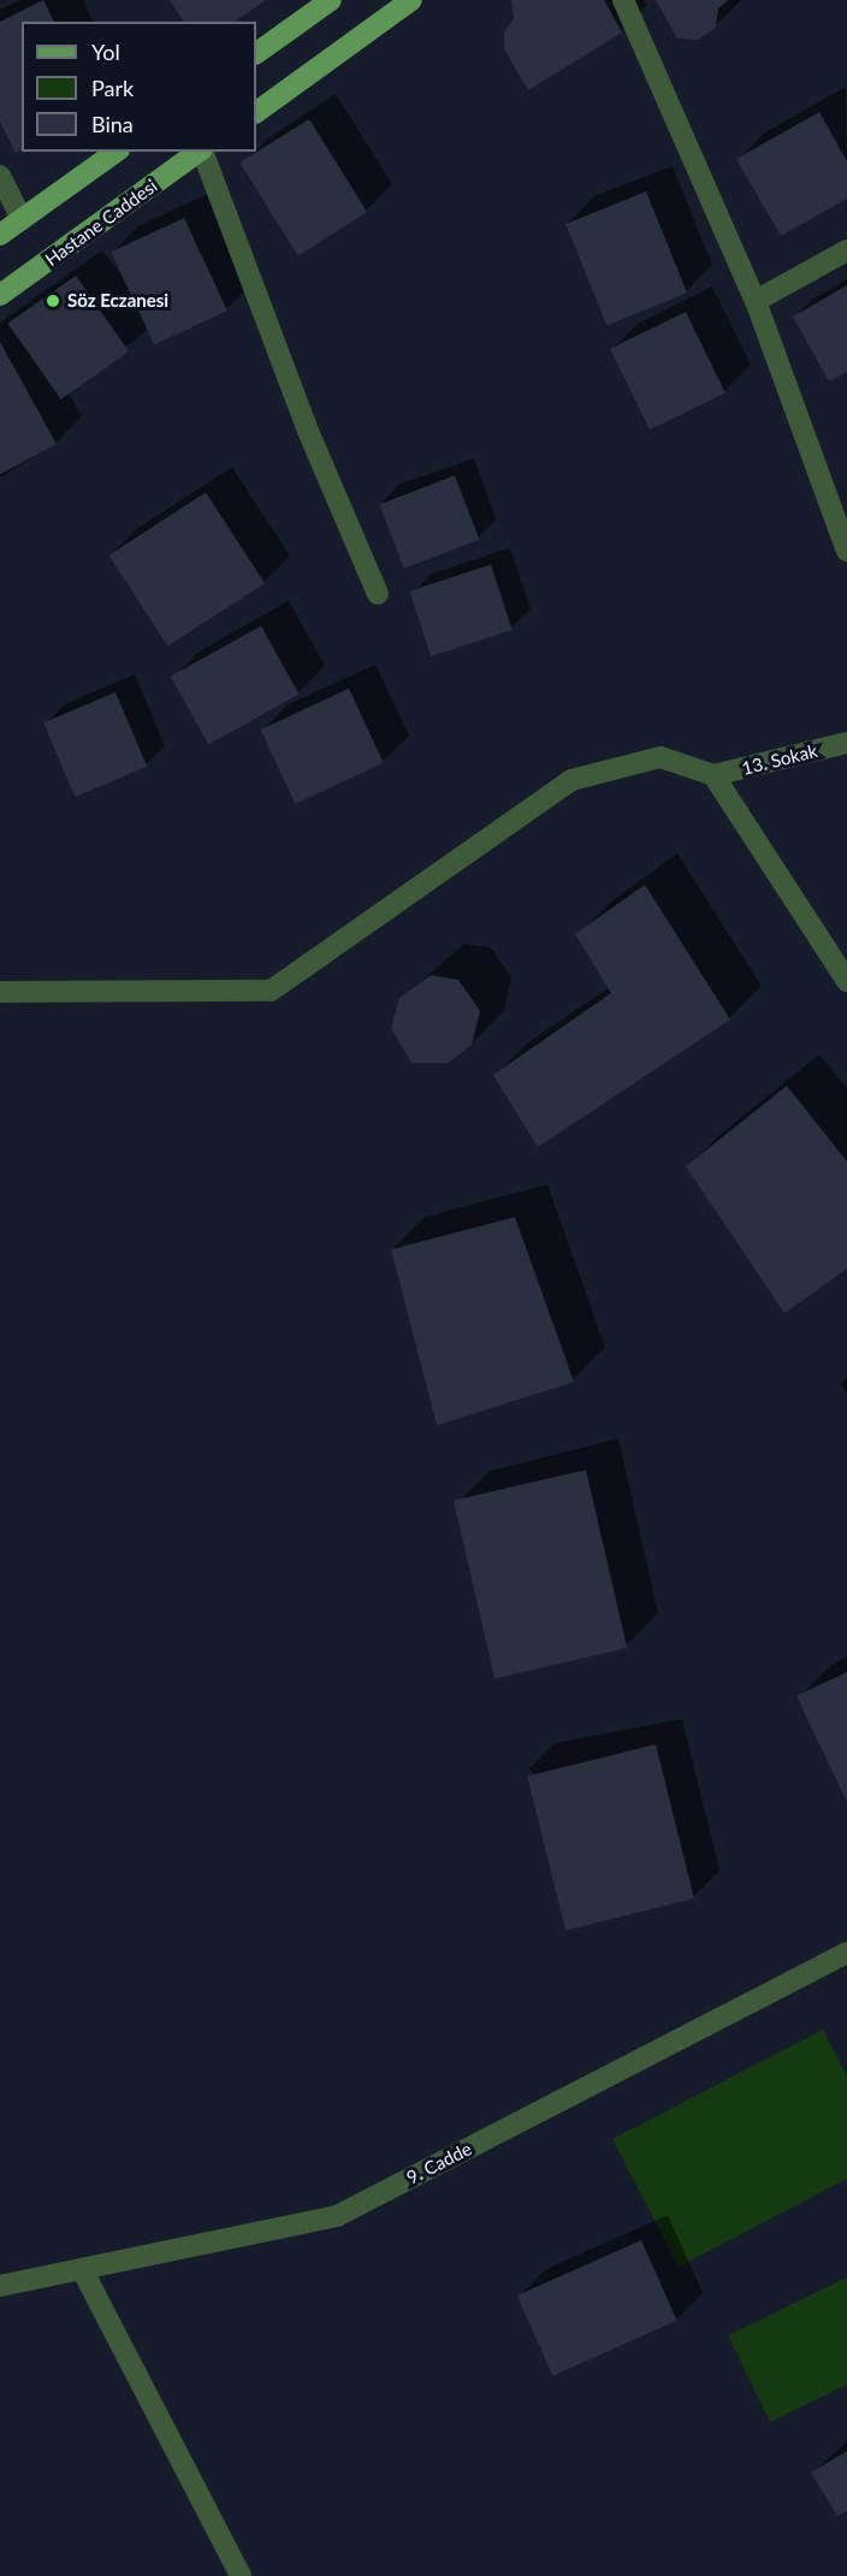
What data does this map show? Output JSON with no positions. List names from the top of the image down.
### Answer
{
  "streets": {
    "main road": ["Hastane Caddesi"],
    "street": ["13. Sokak", "9. Cadde"]
  },
  "places": ["Söz Eczanesi"],
  "legend": ["Yol", "Park", "Bina"]
}
